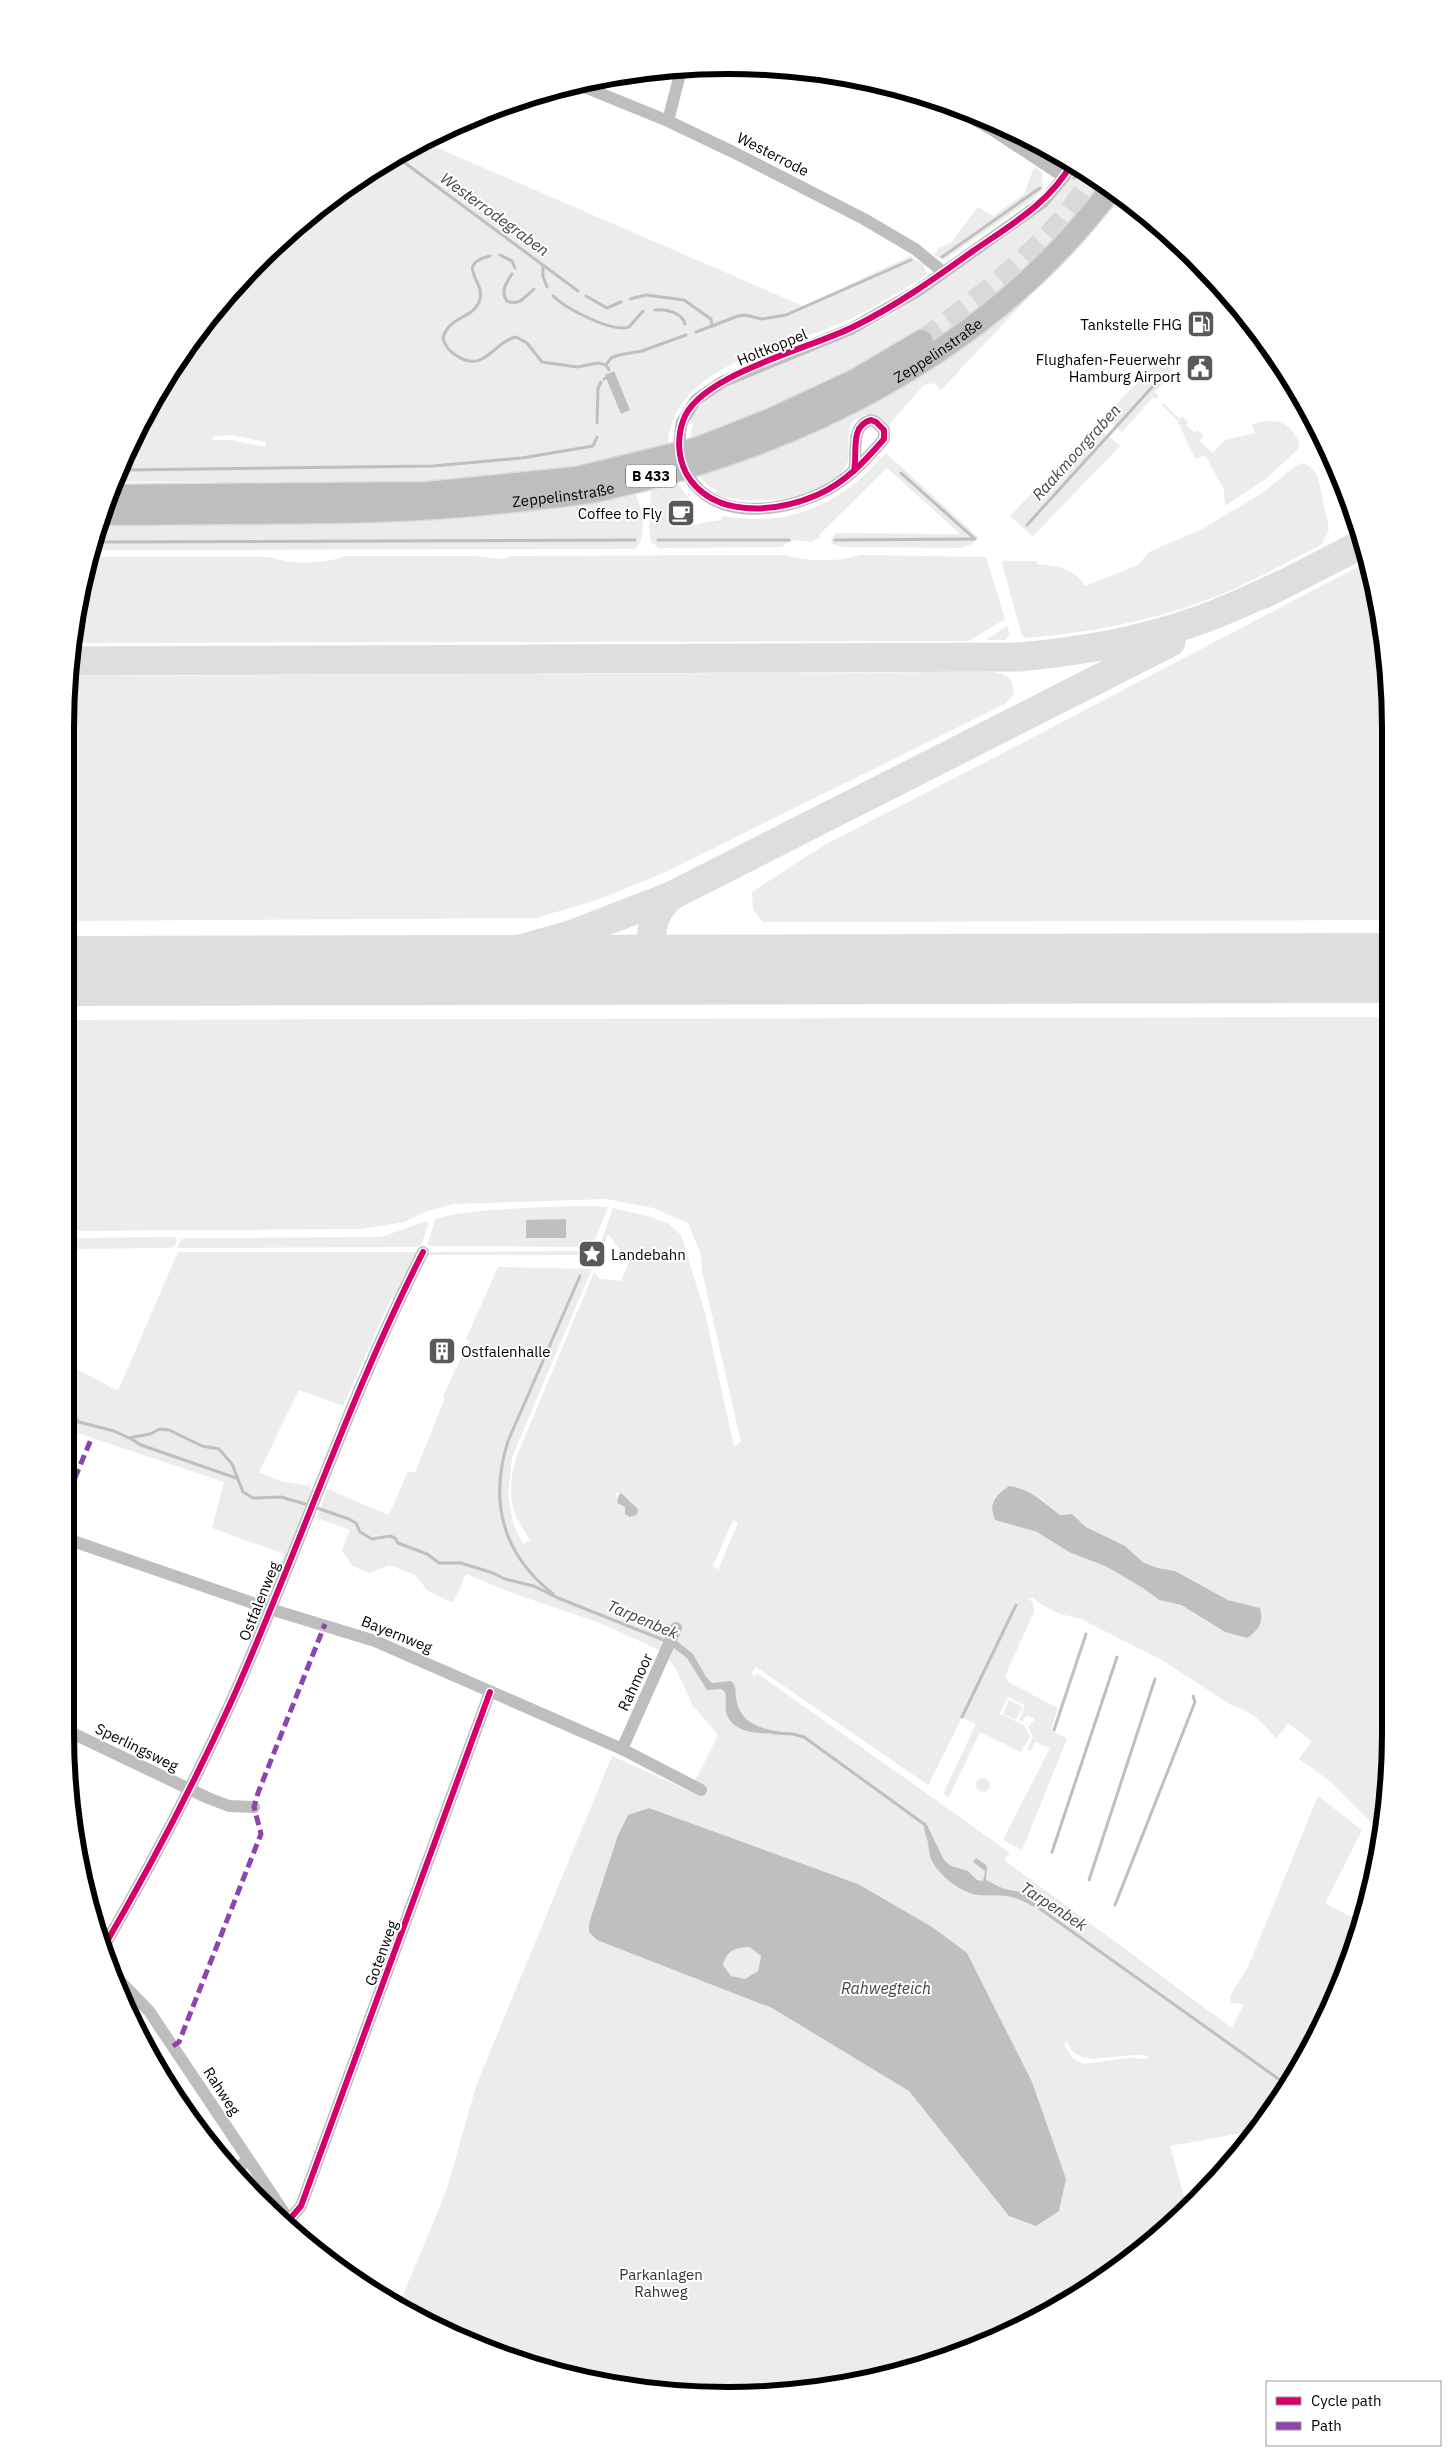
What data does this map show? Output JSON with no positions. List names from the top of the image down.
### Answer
{
  "streets": {
    "highway": ["Zeppelinstraße", "B 433"],
    "street": [
      "Westerrode",
      "Holtkoppel",
      "Ostfalenweg",
      "Bayernweg",
      "Rahmoor",
      "Sperlingsweg",
      "Gotenweg",
      "Rahweg"
    ]
  },
  "crossings": [
    ["Westerrode", "Holtkoppel"],
    ["Ostfalenweg", "Bayernweg"],
    ["Ostfalenweg", "Sperlingsweg"],
    ["Bayernweg", "Rahmoor"],
    ["Bayernweg", "Gotenweg"]
  ],
  "water": [
    "Westerrodegraben",
    "Raakmoorgraben",
    "Tarpenbek",
    "Rahwegteich"
  ],
  "parks": ["Parkanlagen Rahweg"],
  "places": {
    "fuel station": ["Tankstelle FHG"],
    "public building": ["Flughafen-Feuerwehr Hamburg Airport"],
    "cafe": ["Coffee to Fly"],
    "place": ["Landebahn"],
    "building": ["Ostfalenhalle"]
  },
  "legend": ["Cycle path", "Path"]
}
